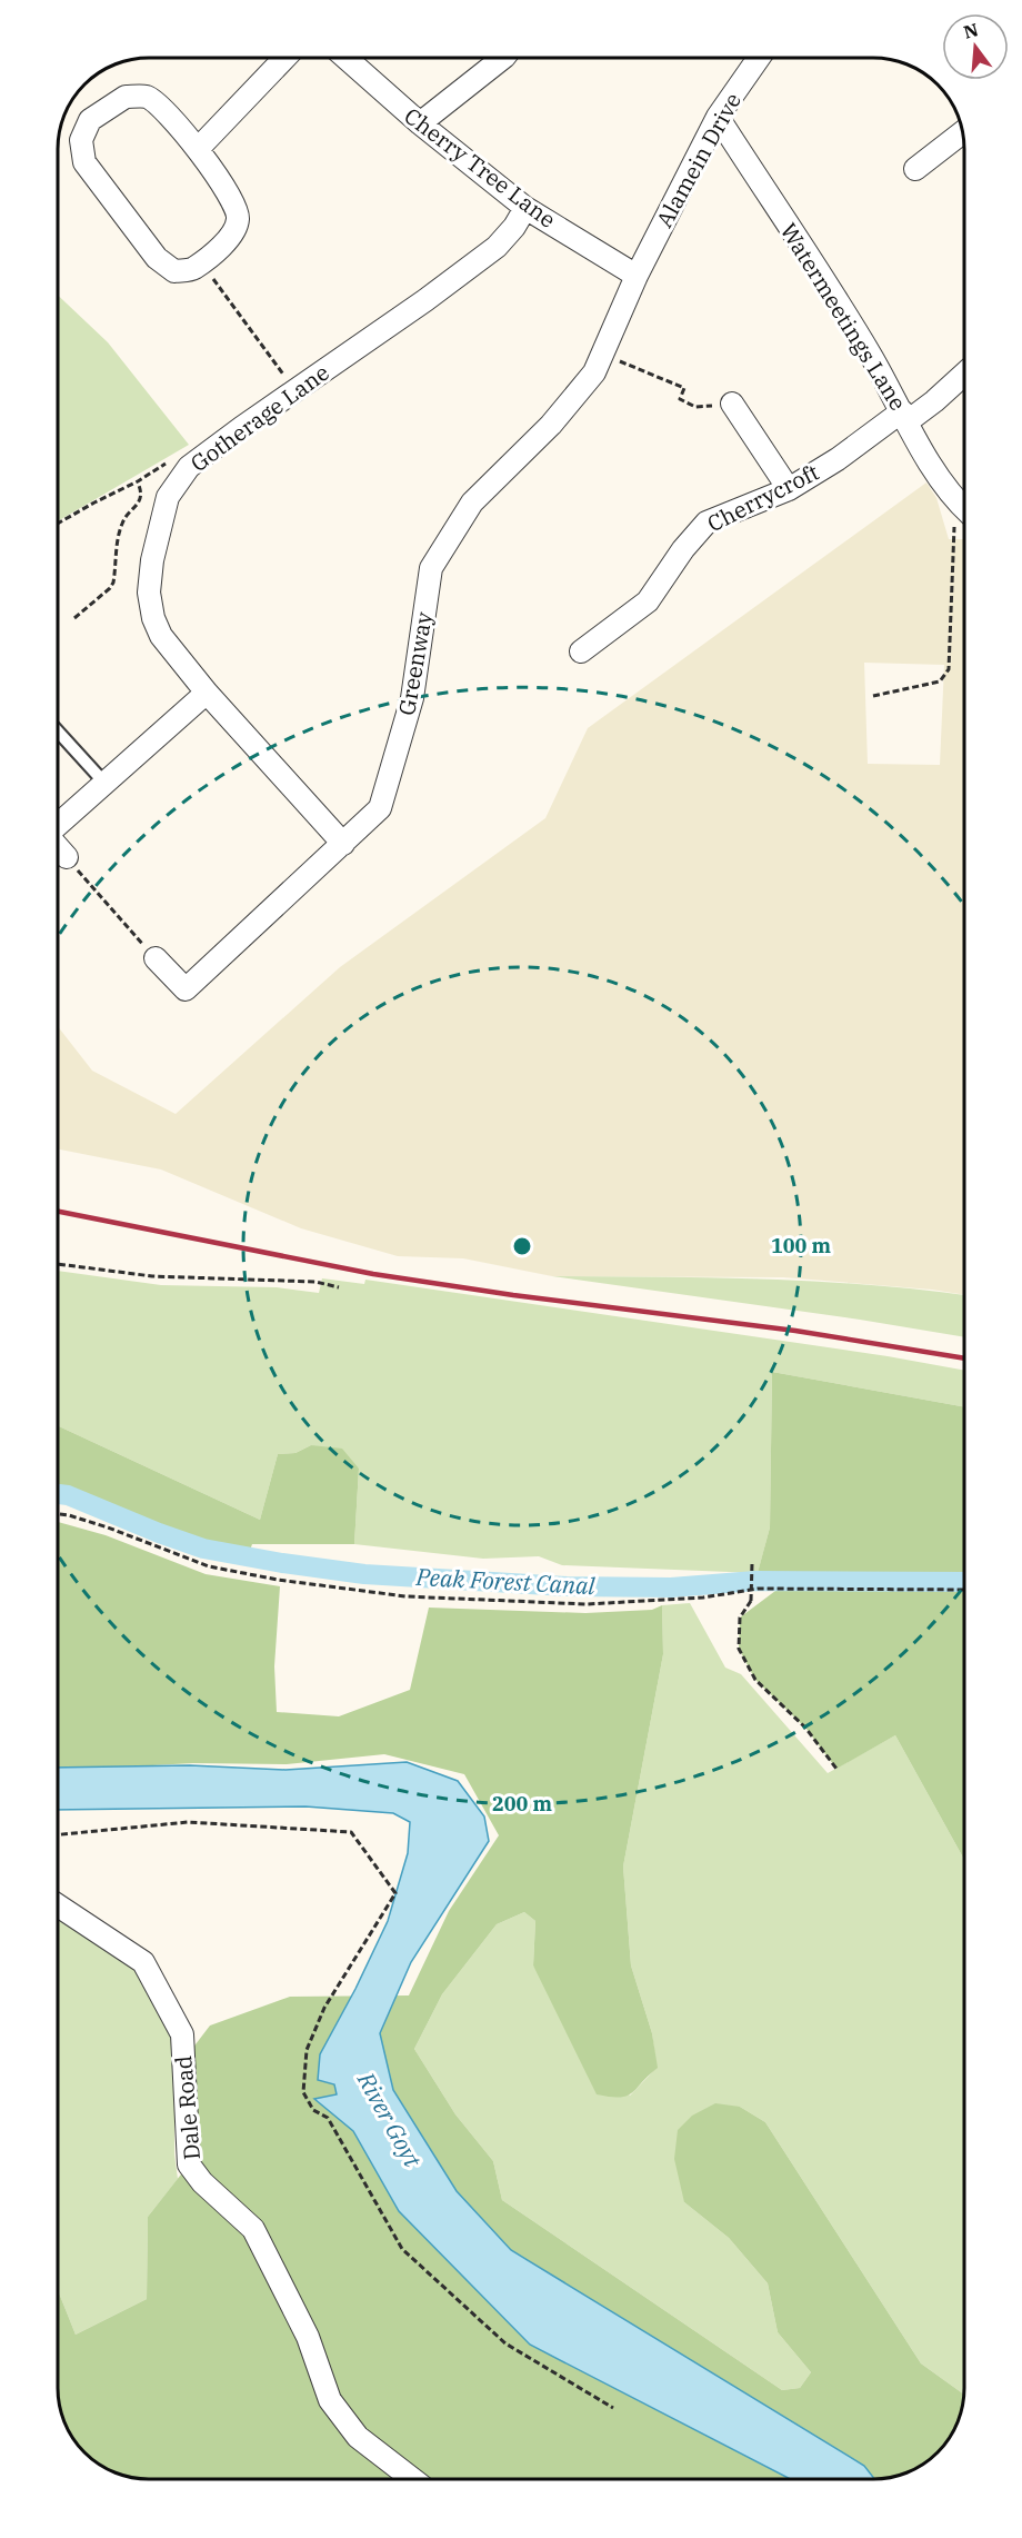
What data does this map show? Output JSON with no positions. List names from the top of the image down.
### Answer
{
  "streets": {
    "street": [
      "Alamein Drive",
      "Cherry Tree Lane",
      "Watermeetings Lane",
      "Gotherage Lane",
      "Cherrycroft",
      "Greenway",
      "Dale Road"
    ]
  },
  "crossings": [
    ["Alamein Drive", "Cherry Tree Lane"],
    ["Alamein Drive", "Watermeetings Lane"],
    ["Alamein Drive", "Greenway"],
    ["Cherry Tree Lane", "Gotherage Lane"],
    ["Cherry Tree Lane", "Greenway"],
    ["Watermeetings Lane", "Cherrycroft"],
    ["Gotherage Lane", "Greenway"]
  ],
  "water": ["Peak Forest Canal", "River Goyt"],
  "north": "top",
  "rings": ["100 m", "200 m"]
}
